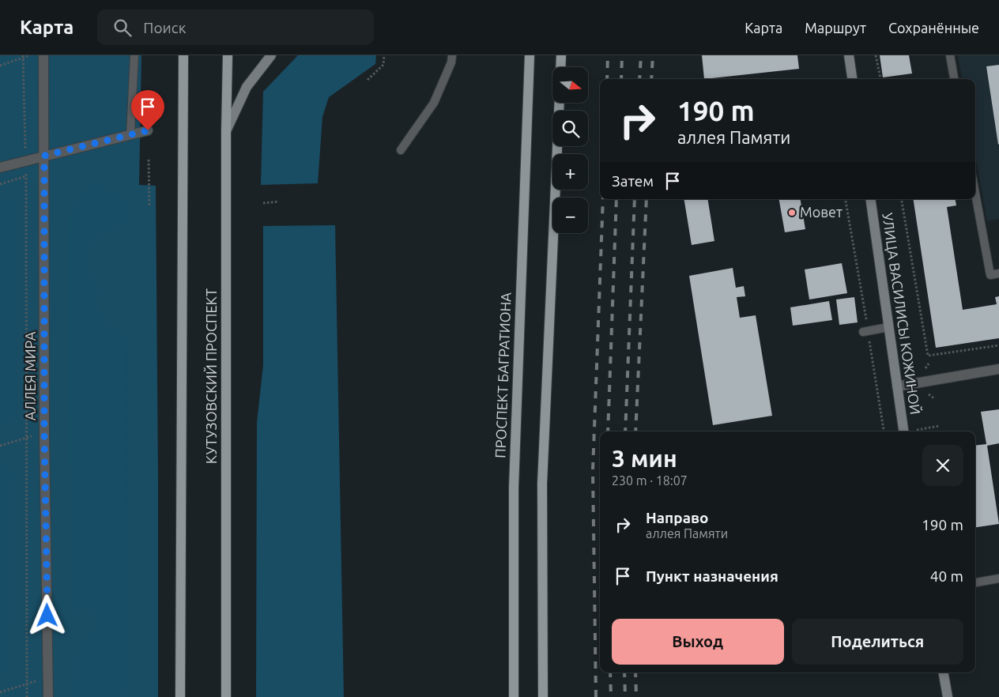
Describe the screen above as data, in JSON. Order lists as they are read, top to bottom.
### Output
{
  "streets": {
    "main road": ["ПРОСПЕКТ БАГРАТИОНА", "КУТУЗОВСКИЙ ПРОСПЕКТ"],
    "street": ["УЛИЦА ВАСИЛИСЫ КОЖИНОЙ", "АЛЛЕЯ МИРА"]
  },
  "places": ["Мовет"],
  "north": "right",
  "page": {
    "header": "Карта",
    "search": "Поиск",
    "nav": ["Карта", "Маршрут", "Сохранённые"],
    "map_buttons": ["+", "−"],
    "turn": ["190 m", "аллея Памяти"],
    "then": "Затем",
    "heading": ["3 мин", "230 m · 18:07"],
    "list": [
      {
        "name": "Направо",
        "note": "аллея Памяти",
        "value": "190 m"
      },
      {
        "name": "Пункт назначения",
        "value": "40 m"
      }
    ],
    "buttons": ["Выход", "Поделиться"]
  }
}
